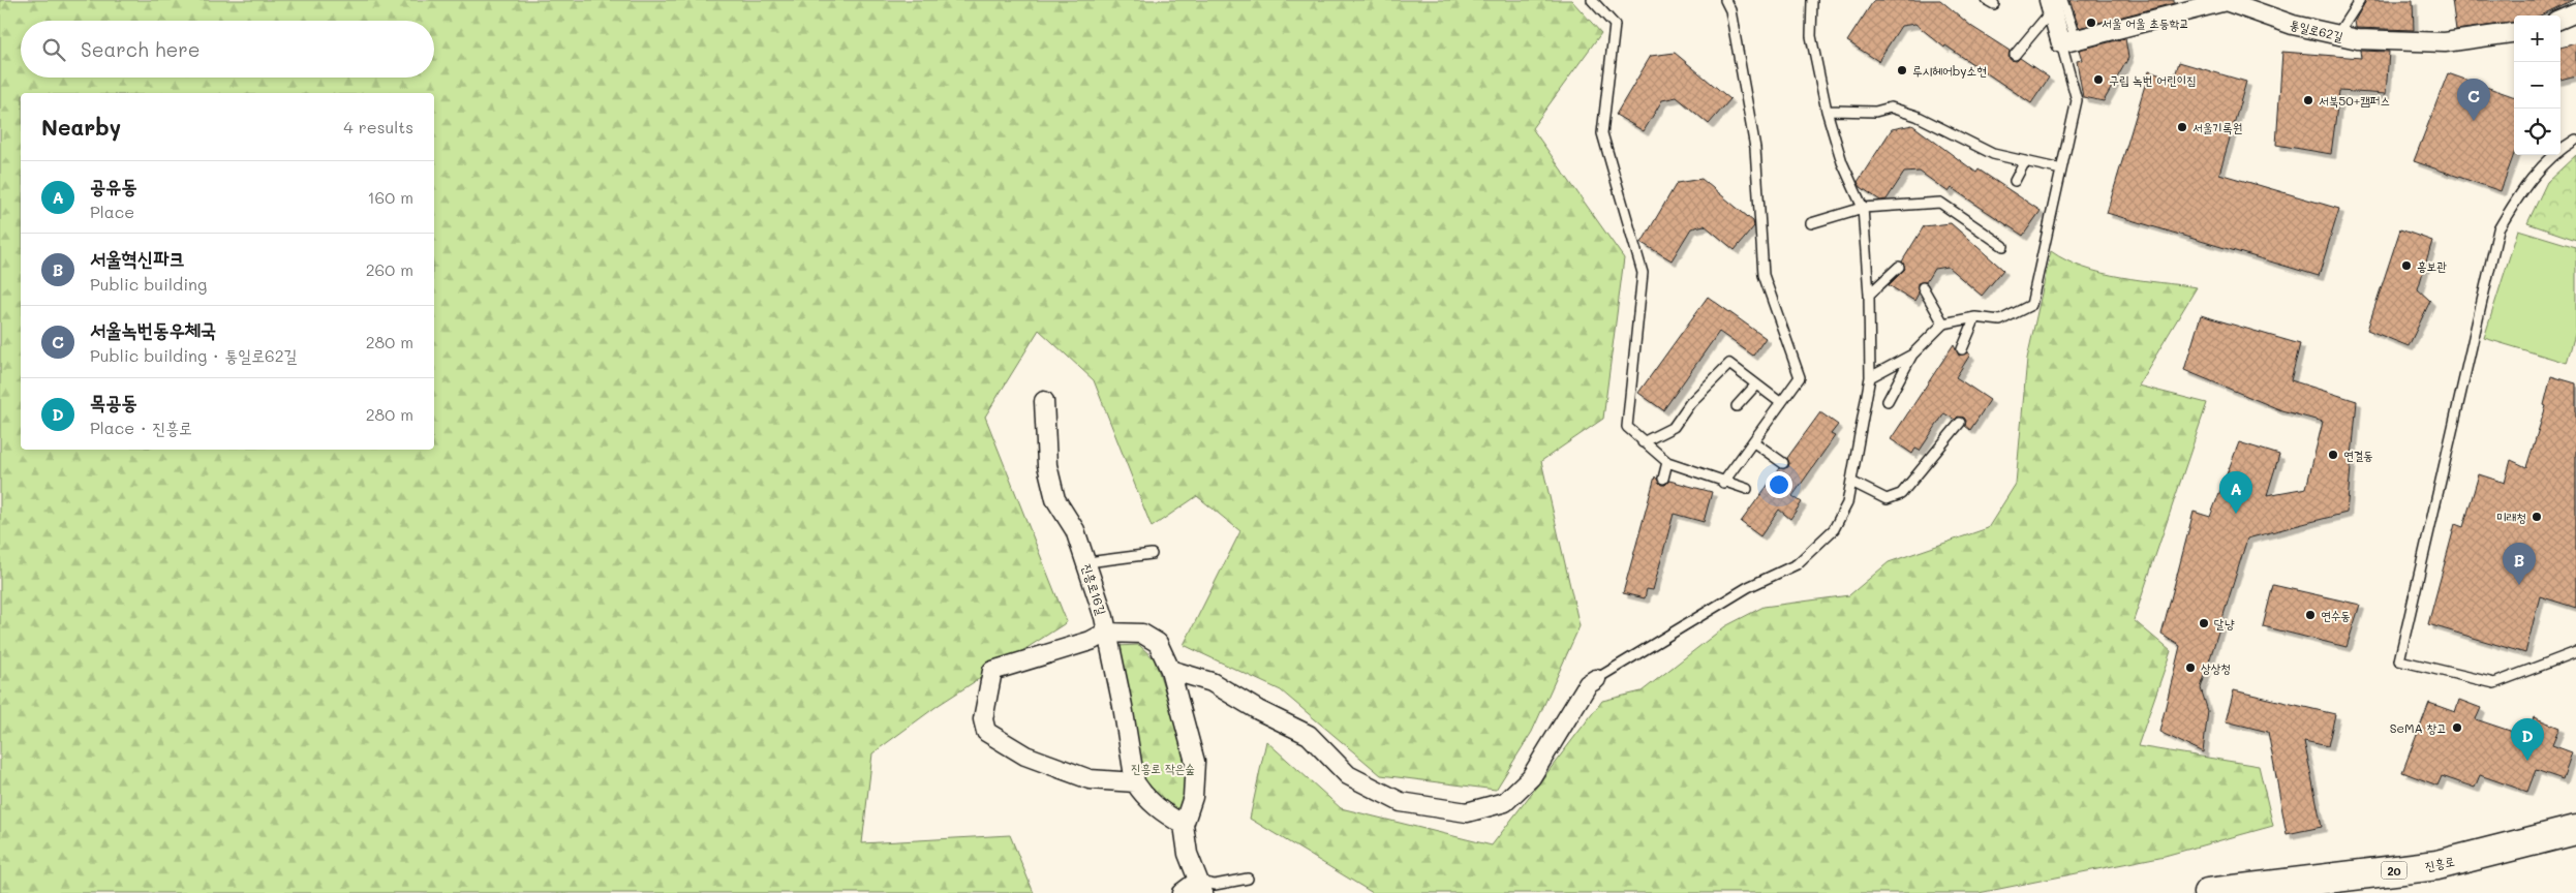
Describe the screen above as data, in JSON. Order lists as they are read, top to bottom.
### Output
{
  "streets": {
    "main road": ["진흥로", "20"],
    "street": ["통일로62길", "진흥로16길"]
  },
  "parks": ["진흥로 작은숲"],
  "places": [
    "서울 어울 초등학교",
    "루시헤어by소현",
    "구립 녹번 어린이집",
    "서북50+캠퍼스",
    "서울기록원",
    "홍보관",
    "연결동",
    "미래청",
    "연수동",
    "달냥",
    "상상청",
    "SeMA 창고"
  ],
  "page": {
    "map_buttons": ["+", "−"],
    "search": "Search here",
    "pins": [
      "C",
      "A",
      "B",
      "D"
    ],
    "heading": ["Nearby", "4 results"],
    "list": [
      {
        "mark": "A",
        "name": "공유동",
        "note": "Place",
        "value": "160 m"
      },
      {
        "mark": "B",
        "name": "서울혁신파크",
        "note": "Public building",
        "value": "260 m"
      },
      {
        "mark": "C",
        "name": "서울녹번동우체국",
        "note": "Public building · 통일로62길",
        "value": "280 m"
      },
      {
        "mark": "D",
        "name": "목공동",
        "note": "Place · 진흥로",
        "value": "280 m"
      }
    ]
  }
}
